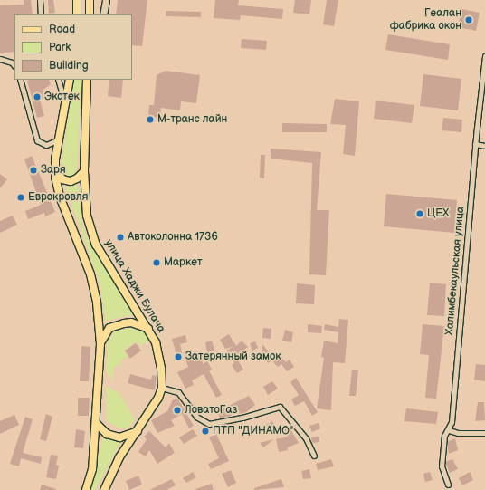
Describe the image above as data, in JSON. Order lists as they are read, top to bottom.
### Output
{
  "streets": {
    "main road": ["улица Хаджи Булача"],
    "street": ["Халимбекаульская улица"]
  },
  "places": [
    "Геалан фабрика окон",
    "Экотек",
    "М-транс лайн",
    "Заря",
    "Еврокровля",
    "ЦЕХ",
    "Автоколонна 1736",
    "Маркет",
    "Затерянный замок",
    "ЛоватоГаз",
    "ПТП \"ДИНАМО\""
  ],
  "legend": ["Road", "Park", "Building"]
}
